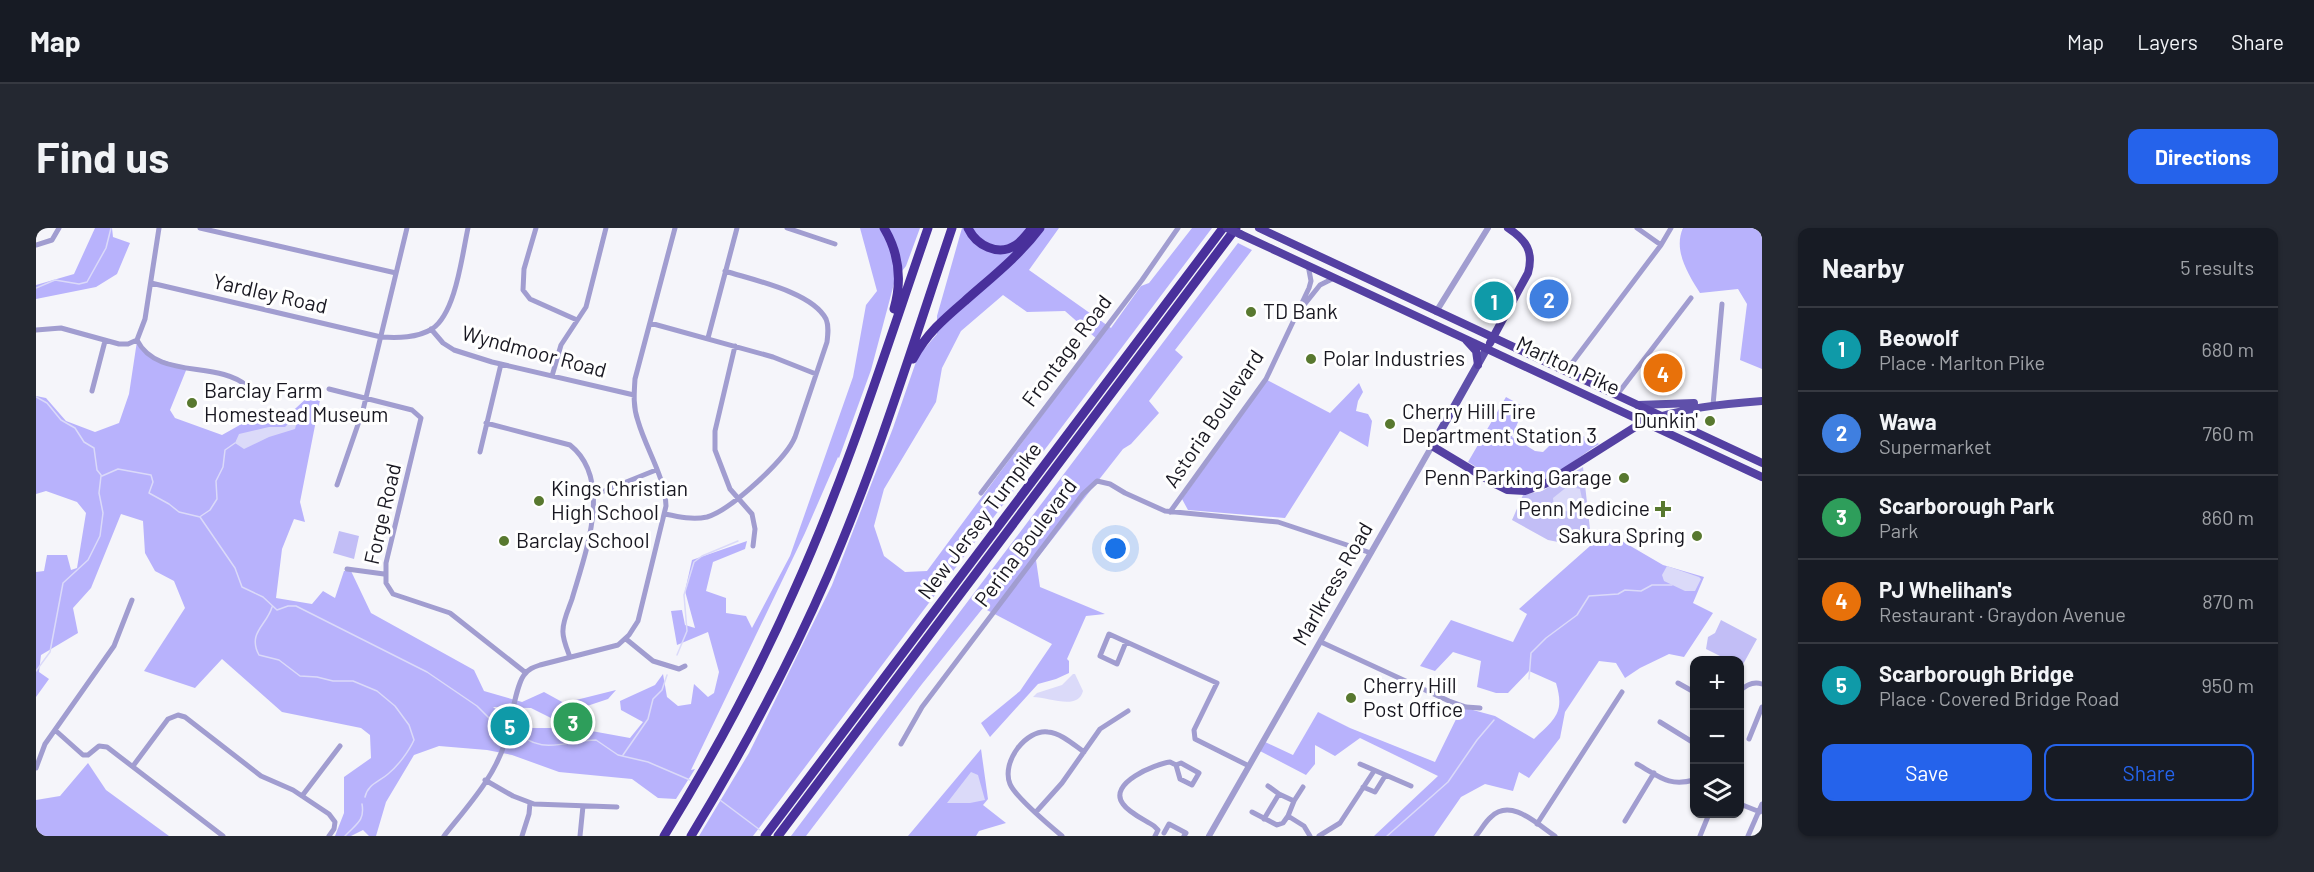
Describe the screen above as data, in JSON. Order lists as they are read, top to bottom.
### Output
{
  "streets": {
    "highway": ["Marlton Pike", "New Jersey Turnpike"],
    "main road": ["Marlkress Road"],
    "street": [
      "Yardley Road",
      "Frontage Road",
      "Wyndmoor Road",
      "Astoria Boulevard",
      "Forge Road",
      "Perina Boulevard"
    ]
  },
  "crossings": [
    ["Yardley Road", "Wyndmoor Road"],
    ["Marlton Pike", "Astoria Boulevard"],
    ["Marlton Pike", "New Jersey Turnpike"],
    ["Marlton Pike", "Marlkress Road"],
    ["Astoria Boulevard", "Perina Boulevard"],
    ["Perina Boulevard", "Marlkress Road"]
  ],
  "places": {
    "other": [
      "TD Bank",
      "Polar Industries",
      "Barclay Farm Homestead Museum",
      "Dunkin'",
      "Cherry Hill Fire Department Station 3",
      "Penn Parking Garage",
      "Kings Christian High School",
      "Sakura Spring",
      "Barclay School",
      "Cherry Hill Post Office"
    ],
    "health": ["Penn Medicine"]
  },
  "page": {
    "header": "Map",
    "nav": ["Map", "Layers", "Share"],
    "buttons": [
      "Directions",
      ["Save", "Share"]
    ],
    "title": "Find us",
    "heading": ["Nearby", "5 results"],
    "pins": [
      "2",
      "1",
      "4",
      "3",
      "5"
    ],
    "list": [
      {
        "mark": "1",
        "name": "Beowolf",
        "note": "Place · Marlton Pike",
        "value": "680 m"
      },
      {
        "mark": "2",
        "name": "Wawa",
        "note": "Supermarket",
        "value": "760 m"
      },
      {
        "mark": "3",
        "name": "Scarborough Park",
        "note": "Park",
        "value": "860 m"
      },
      {
        "mark": "4",
        "name": "PJ Whelihan's",
        "note": "Restaurant · Graydon Avenue",
        "value": "870 m"
      },
      {
        "mark": "5",
        "name": "Scarborough Bridge",
        "note": "Place · Covered Bridge Road",
        "value": "950 m"
      }
    ],
    "map_buttons": ["+", "−"]
  }
}
